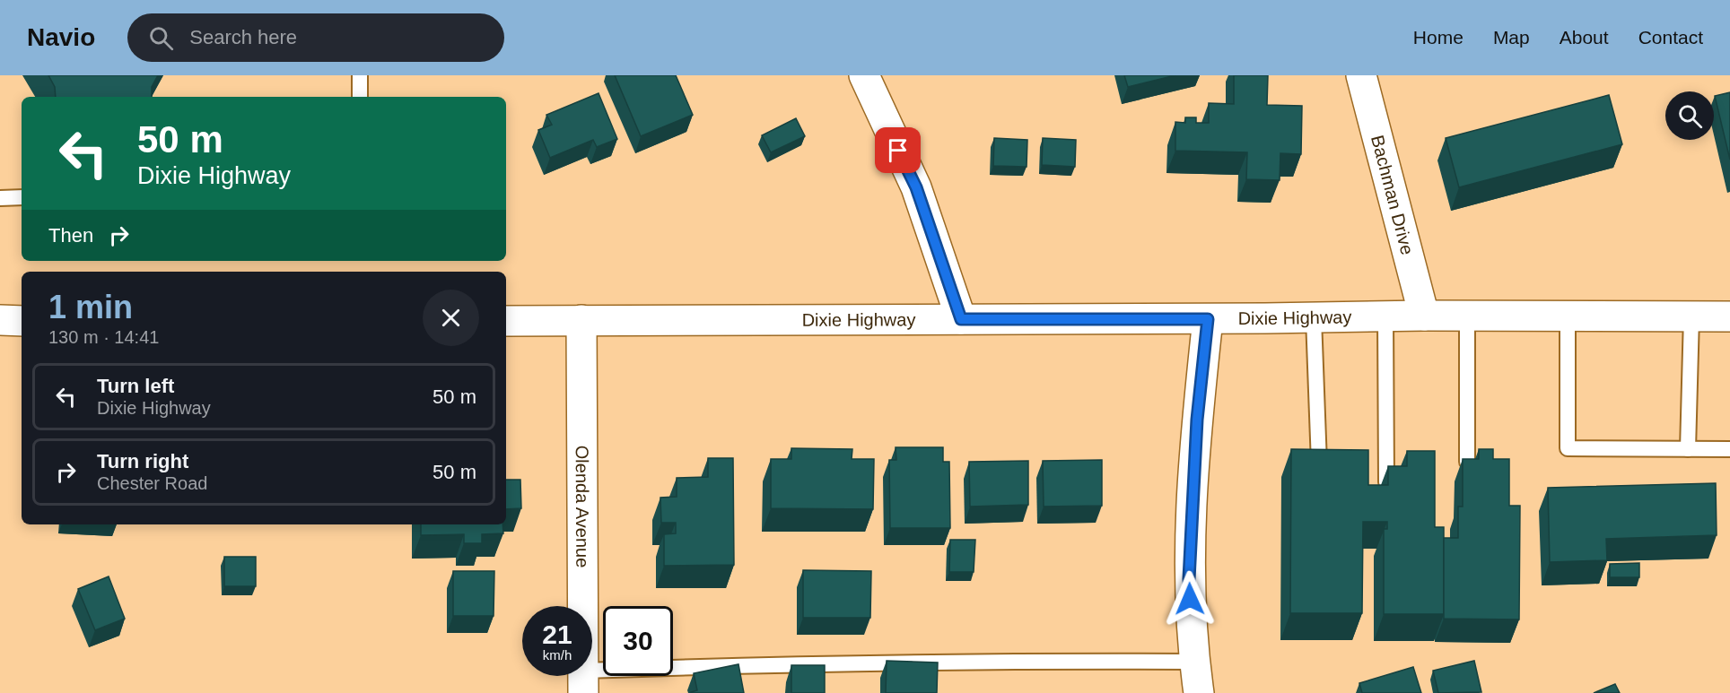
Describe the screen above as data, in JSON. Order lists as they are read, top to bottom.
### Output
{
  "streets": {
    "main road": ["Bachman Drive", "Dixie Highway", "Olenda Avenue"]
  },
  "crossings": [
    ["Bachman Drive", "Dixie Highway"],
    ["Dixie Highway", "Olenda Avenue"]
  ],
  "page": {
    "header": "Navio",
    "search": "Search here",
    "nav": [
      "Home",
      "Map",
      "About",
      "Contact"
    ],
    "turn": ["50 m", "Dixie Highway"],
    "then": "Then",
    "heading": ["1 min", "130 m · 14:41"],
    "list": [
      {
        "name": "Turn left",
        "note": "Dixie Highway",
        "value": "50 m"
      },
      {
        "name": "Turn right",
        "note": "Chester Road",
        "value": "50 m"
      }
    ],
    "speed": "21 km/h",
    "limit": "30"
  }
}
